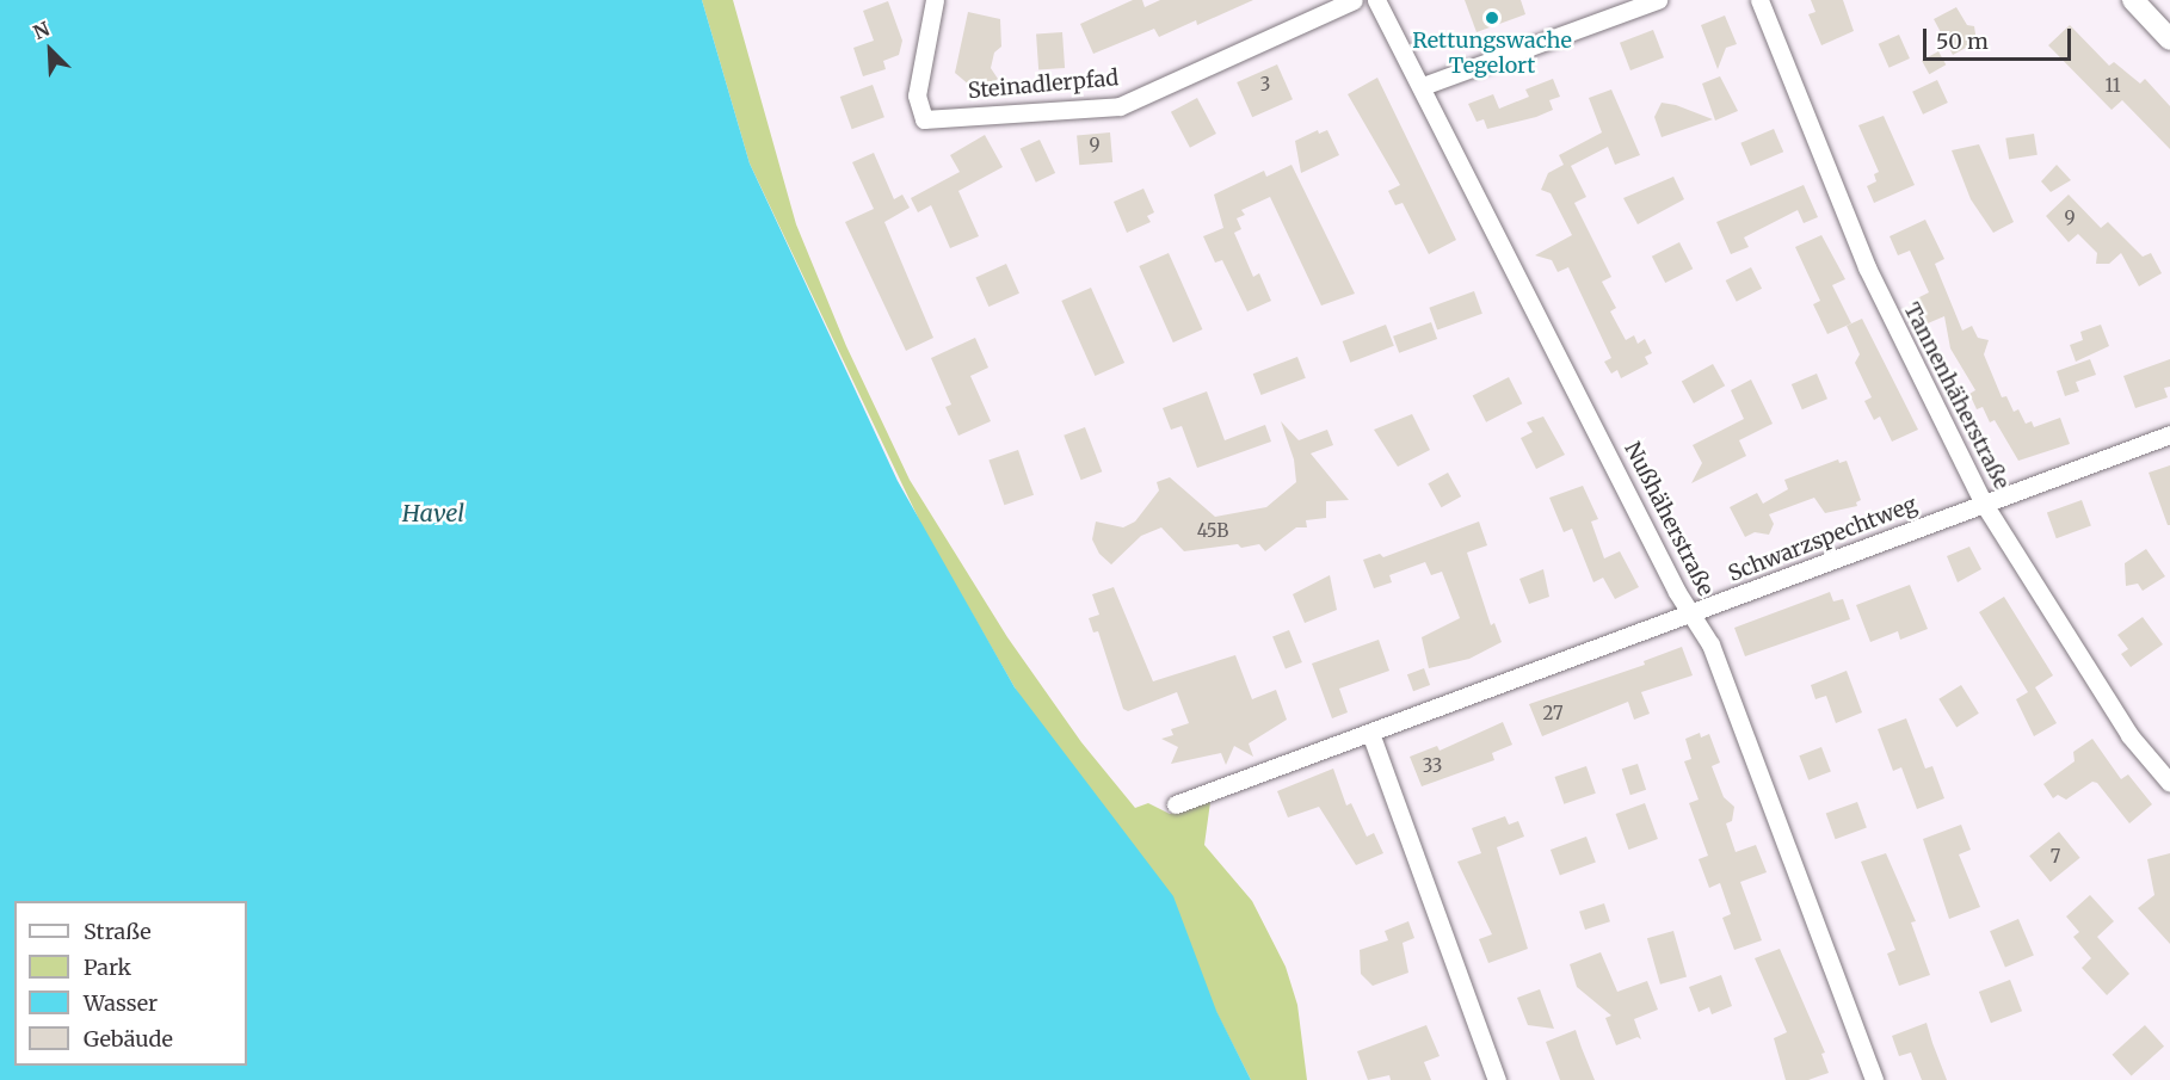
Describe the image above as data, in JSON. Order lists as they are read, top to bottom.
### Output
{
  "streets": {
    "street": [
      "Steinadlerpfad",
      "Tannenhäherstraße",
      "Nußhäherstraße",
      "Schwarzspechtweg"
    ]
  },
  "crossings": [
    ["Tannenhäherstraße", "Schwarzspechtweg"],
    ["Nußhäherstraße", "Schwarzspechtweg"]
  ],
  "water": ["Havel"],
  "places": ["Rettungswache Tegelort"],
  "house_numbers": [
    "3",
    "11",
    "9",
    "9",
    "45B",
    "27",
    "33",
    "7"
  ],
  "legend": [
    "Straße",
    "Park",
    "Wasser",
    "Gebäude"
  ],
  "scale_bar": "50 m",
  "north": "top left"
}
